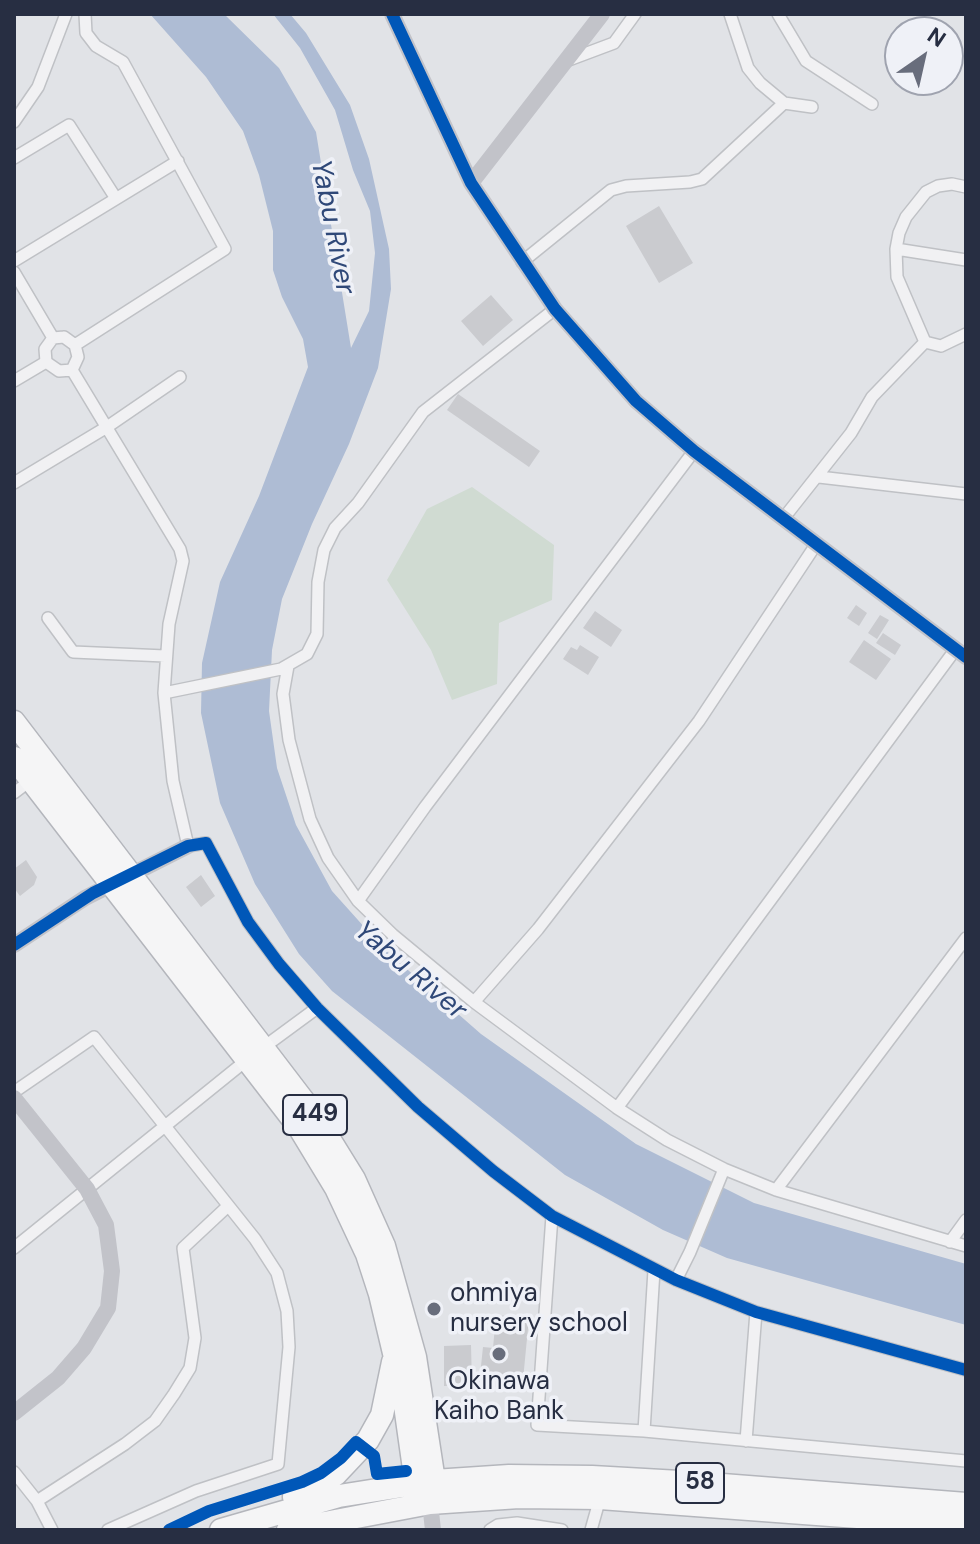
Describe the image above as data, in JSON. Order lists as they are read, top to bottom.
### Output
{
  "streets": {
    "highway": ["449", "58"]
  },
  "crossings": [
    ["449", "58"]
  ],
  "water": ["Yabu River"],
  "places": ["ohmiya nursery school", "Okinawa Kaiho Bank"],
  "north": "top right"
}
